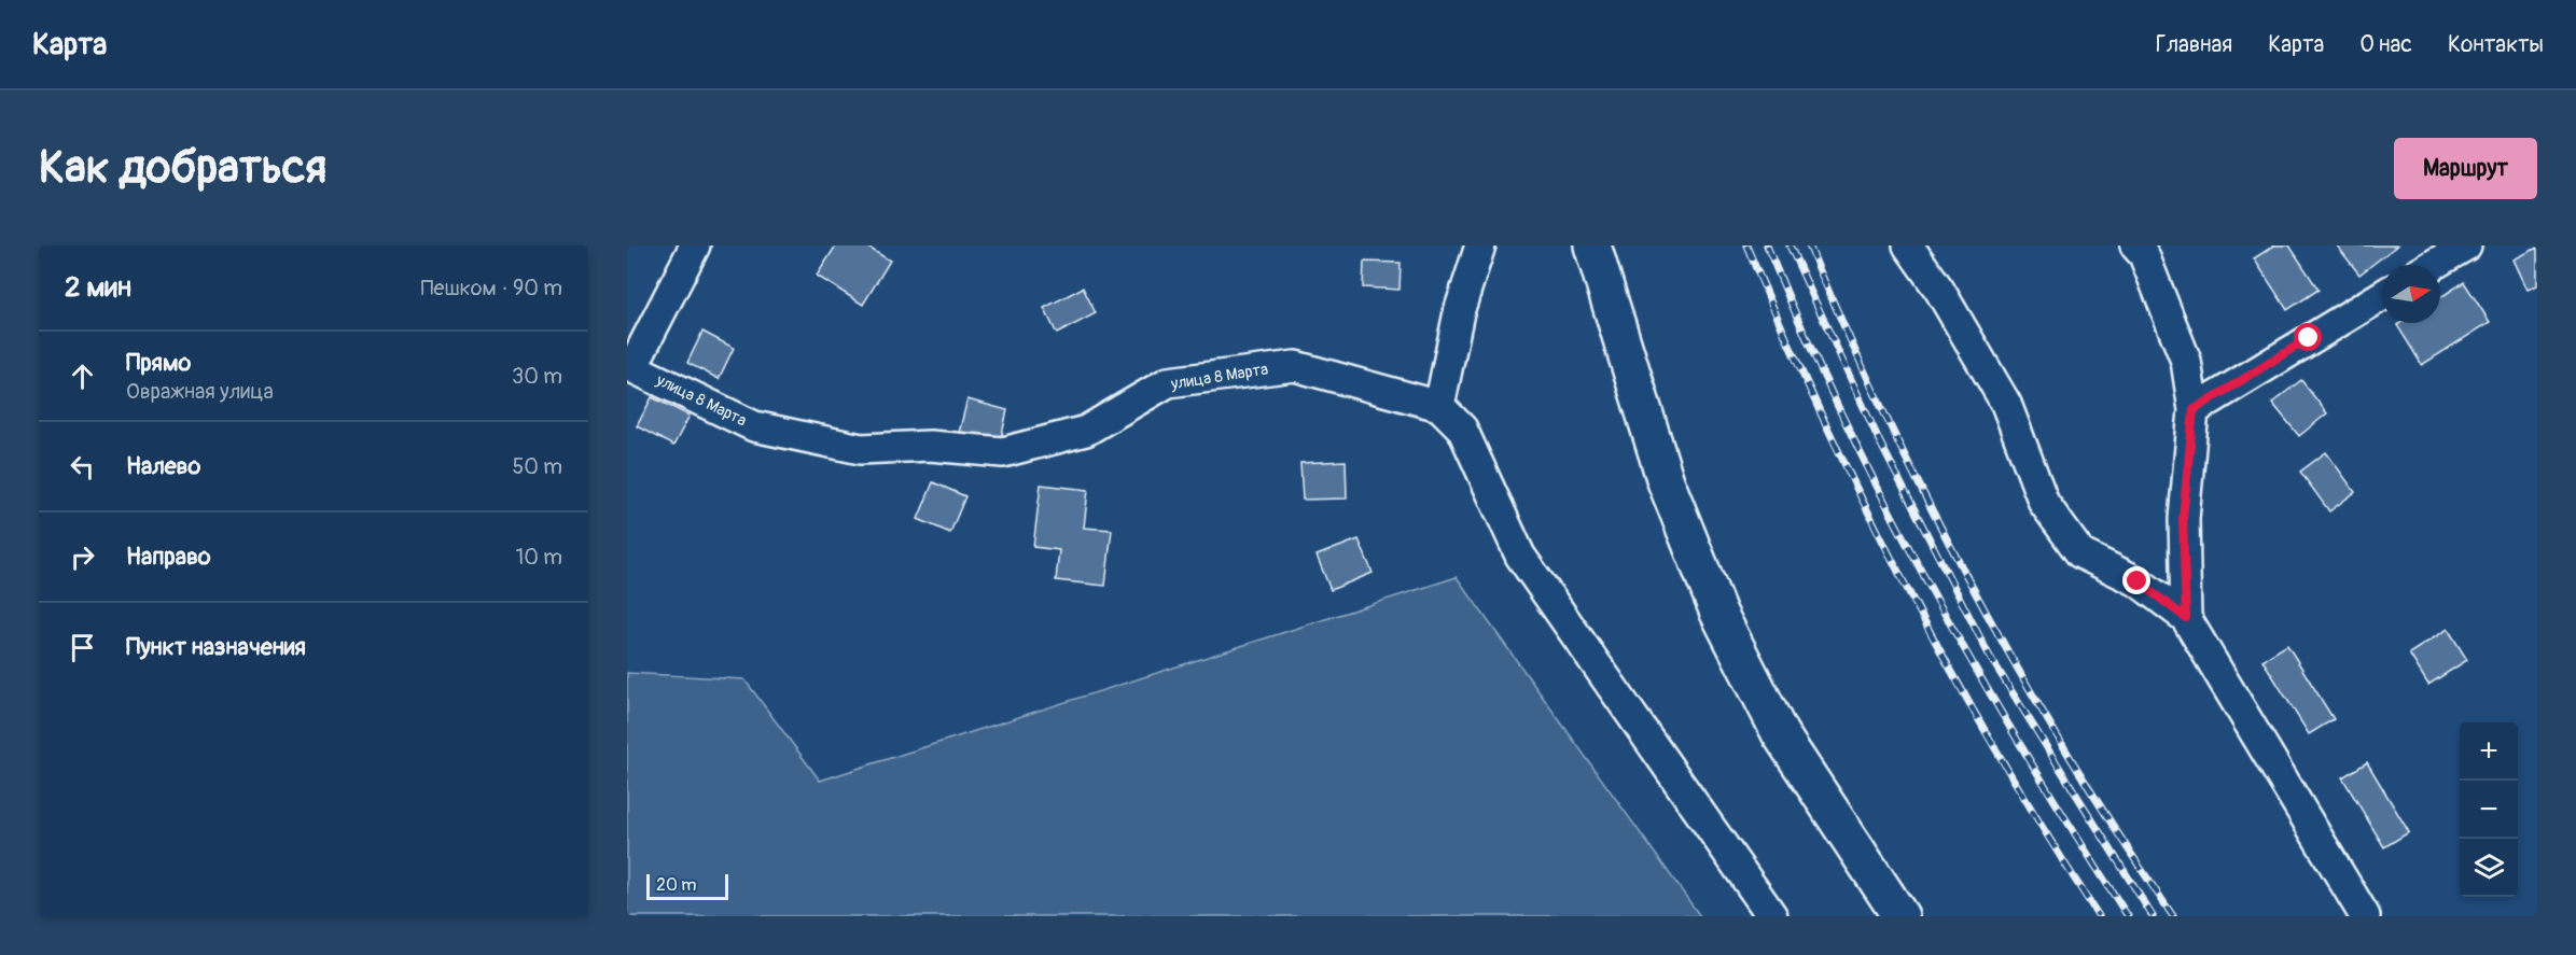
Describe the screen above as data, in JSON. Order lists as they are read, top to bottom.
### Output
{
  "streets": {
    "street": ["улица 8 Марта"]
  },
  "scale_bar": "20 m",
  "north": "right",
  "page": {
    "header": "Карта",
    "nav": [
      "Главная",
      "Карта",
      "О нас",
      "Контакты"
    ],
    "buttons": "Маршрут",
    "title": "Как добраться",
    "heading": ["2 мин", "Пешком · 90 m"],
    "list": [
      ["Прямо", "Овражная улица", "30 m"],
      ["Налево", "50 m"],
      ["Направо", "10 m"],
      "Пункт назначения"
    ],
    "map_buttons": ["+", "−"],
    "scale": "20 m"
  }
}
